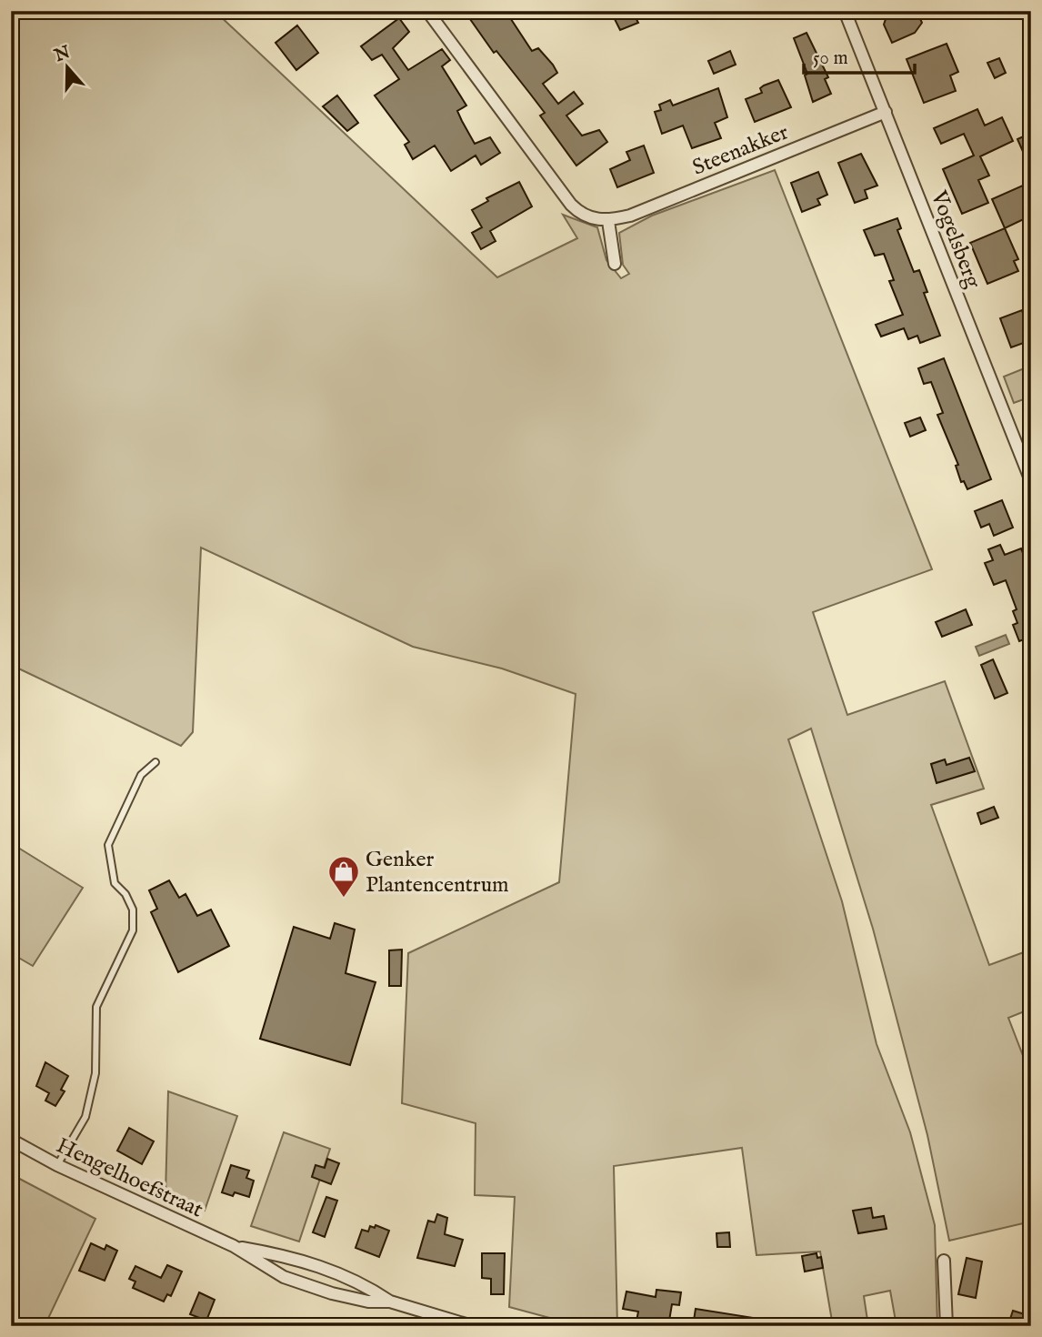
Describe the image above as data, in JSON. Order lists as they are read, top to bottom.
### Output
{
  "streets": {
    "street": ["Steenakker", "Vogelsberg", "Hengelhoefstraat"]
  },
  "crossings": [
    ["Steenakker", "Vogelsberg"]
  ],
  "places": {
    "shop": ["Genker Plantencentrum"]
  },
  "scale_bar": "50 m",
  "north": "top"
}
